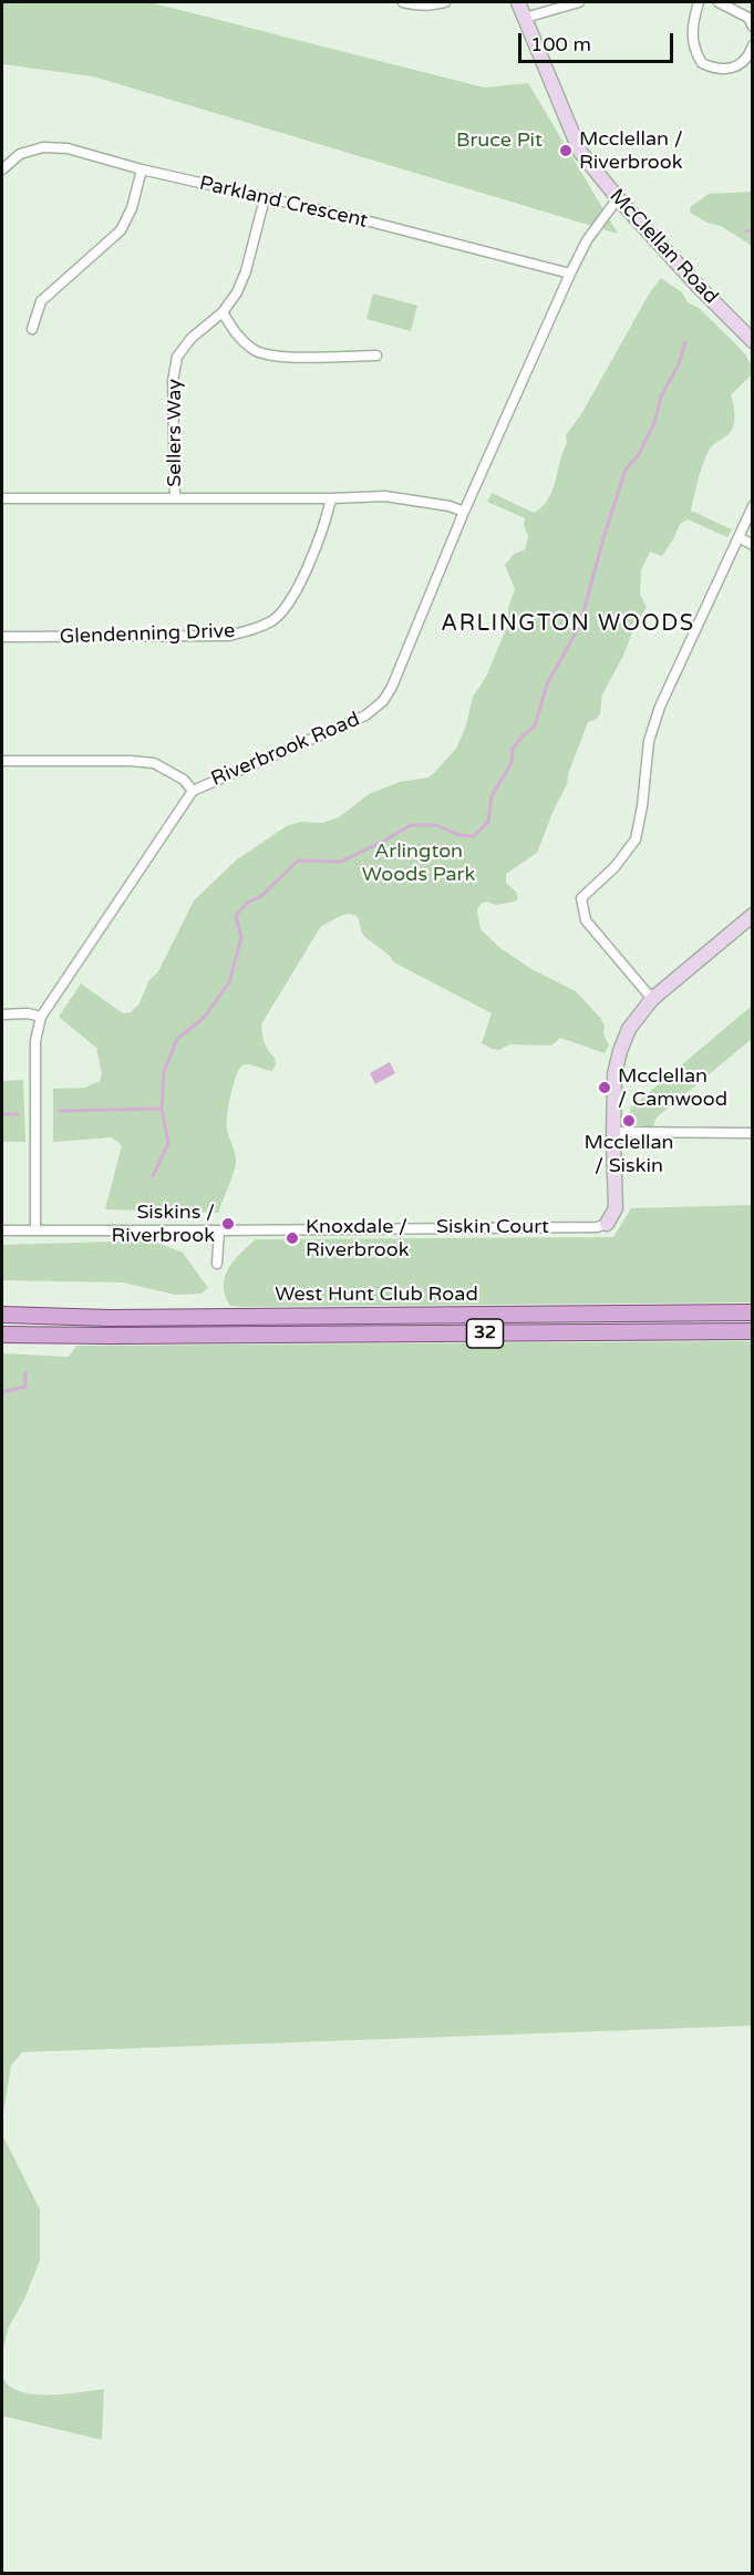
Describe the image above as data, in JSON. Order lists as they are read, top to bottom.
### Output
{
  "streets": {
    "main road": ["West Hunt Club Road", "32"],
    "street": [
      "Parkland Crescent",
      "McClellan Road",
      "Sellers Way",
      "Glendenning Drive",
      "Riverbrook Road",
      "Siskin Court"
    ]
  },
  "crossings": [
    ["Parkland Crescent", "Sellers Way"],
    ["Parkland Crescent", "Riverbrook Road"],
    ["McClellan Road", "Riverbrook Road"],
    ["Riverbrook Road", "Siskin Court"]
  ],
  "districts": ["ARLINGTON WOODS"],
  "parks": ["Bruce Pit", "Arlington Woods Park"],
  "places": [
    "Mcclellan / Riverbrook",
    "Mcclellan / Camwood",
    "Mcclellan / Siskin",
    "Siskins / Riverbrook",
    "Knoxdale / Riverbrook"
  ],
  "scale_bar": "100 m"
}
